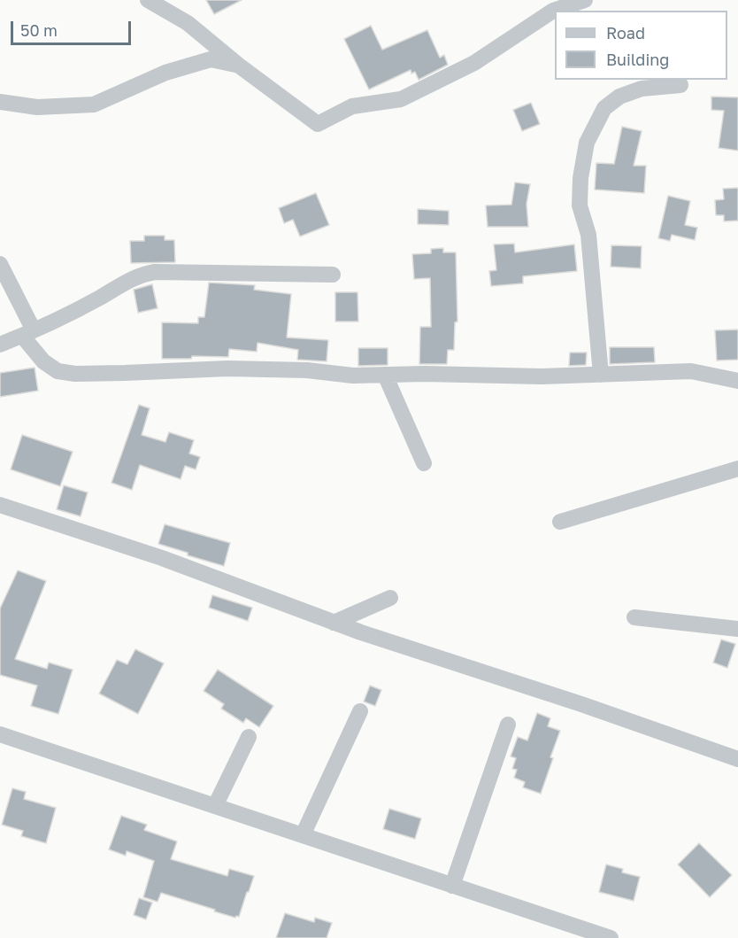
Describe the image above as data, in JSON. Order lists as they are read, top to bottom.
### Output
{
  "legend": ["Road", "Building"],
  "scale_bar": "50 m"
}
